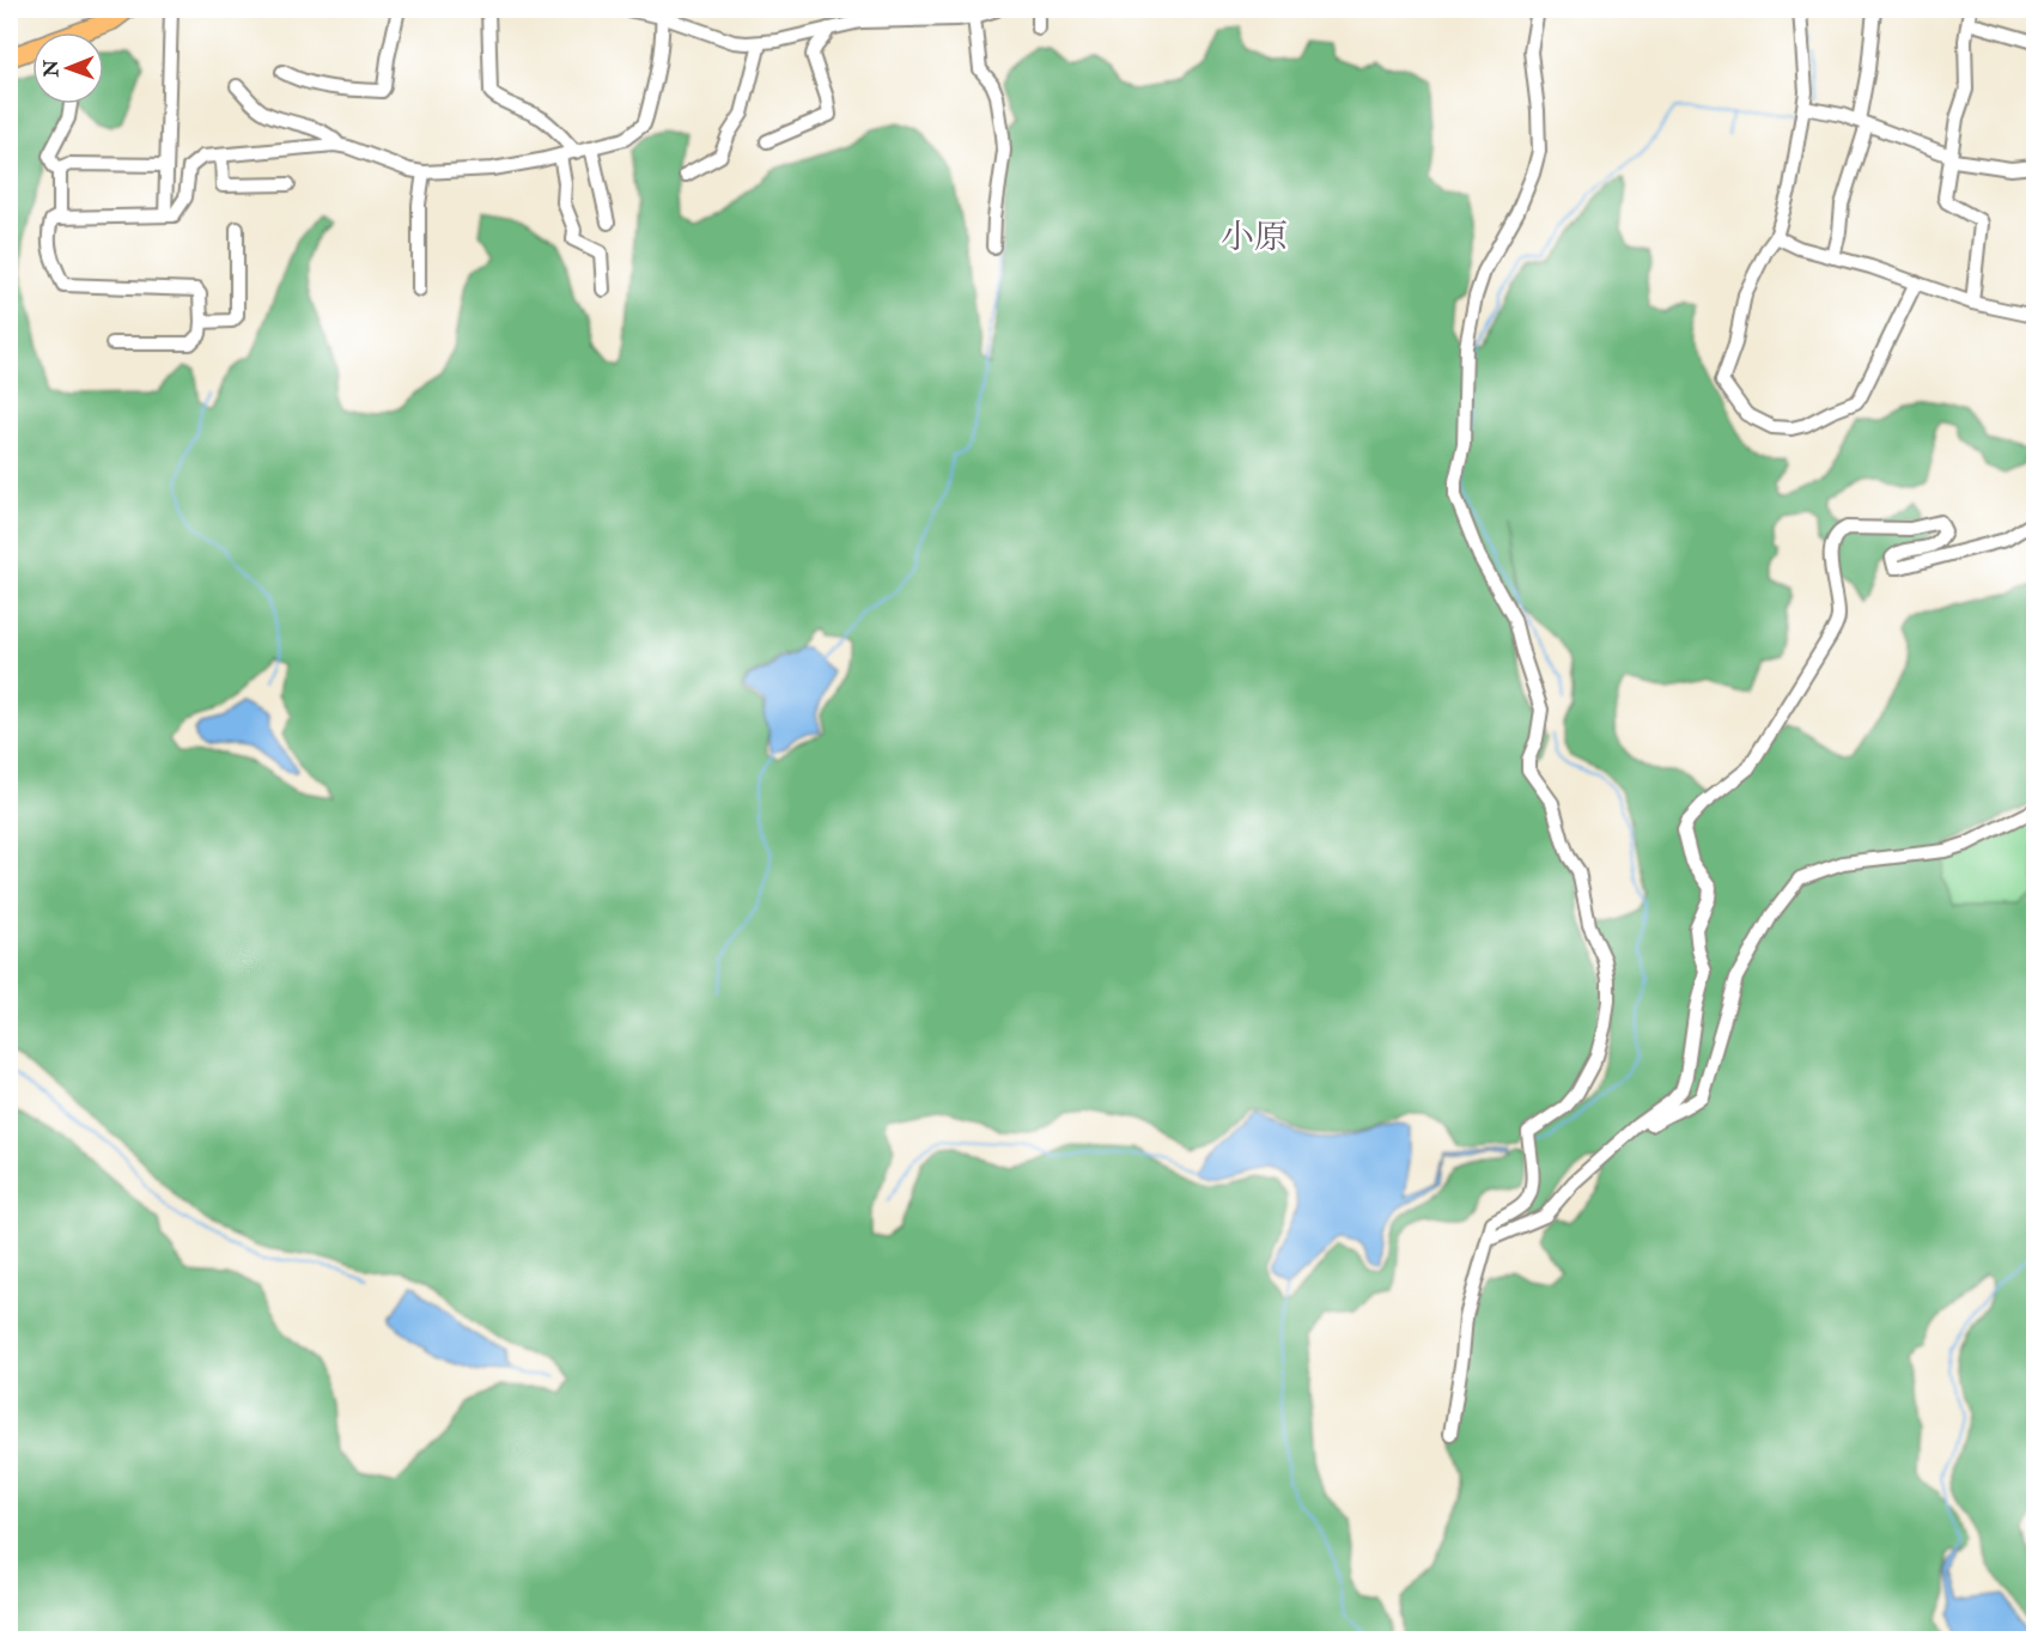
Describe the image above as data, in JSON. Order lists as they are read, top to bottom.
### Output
{
  "districts": ["小原"],
  "north": "left"
}
